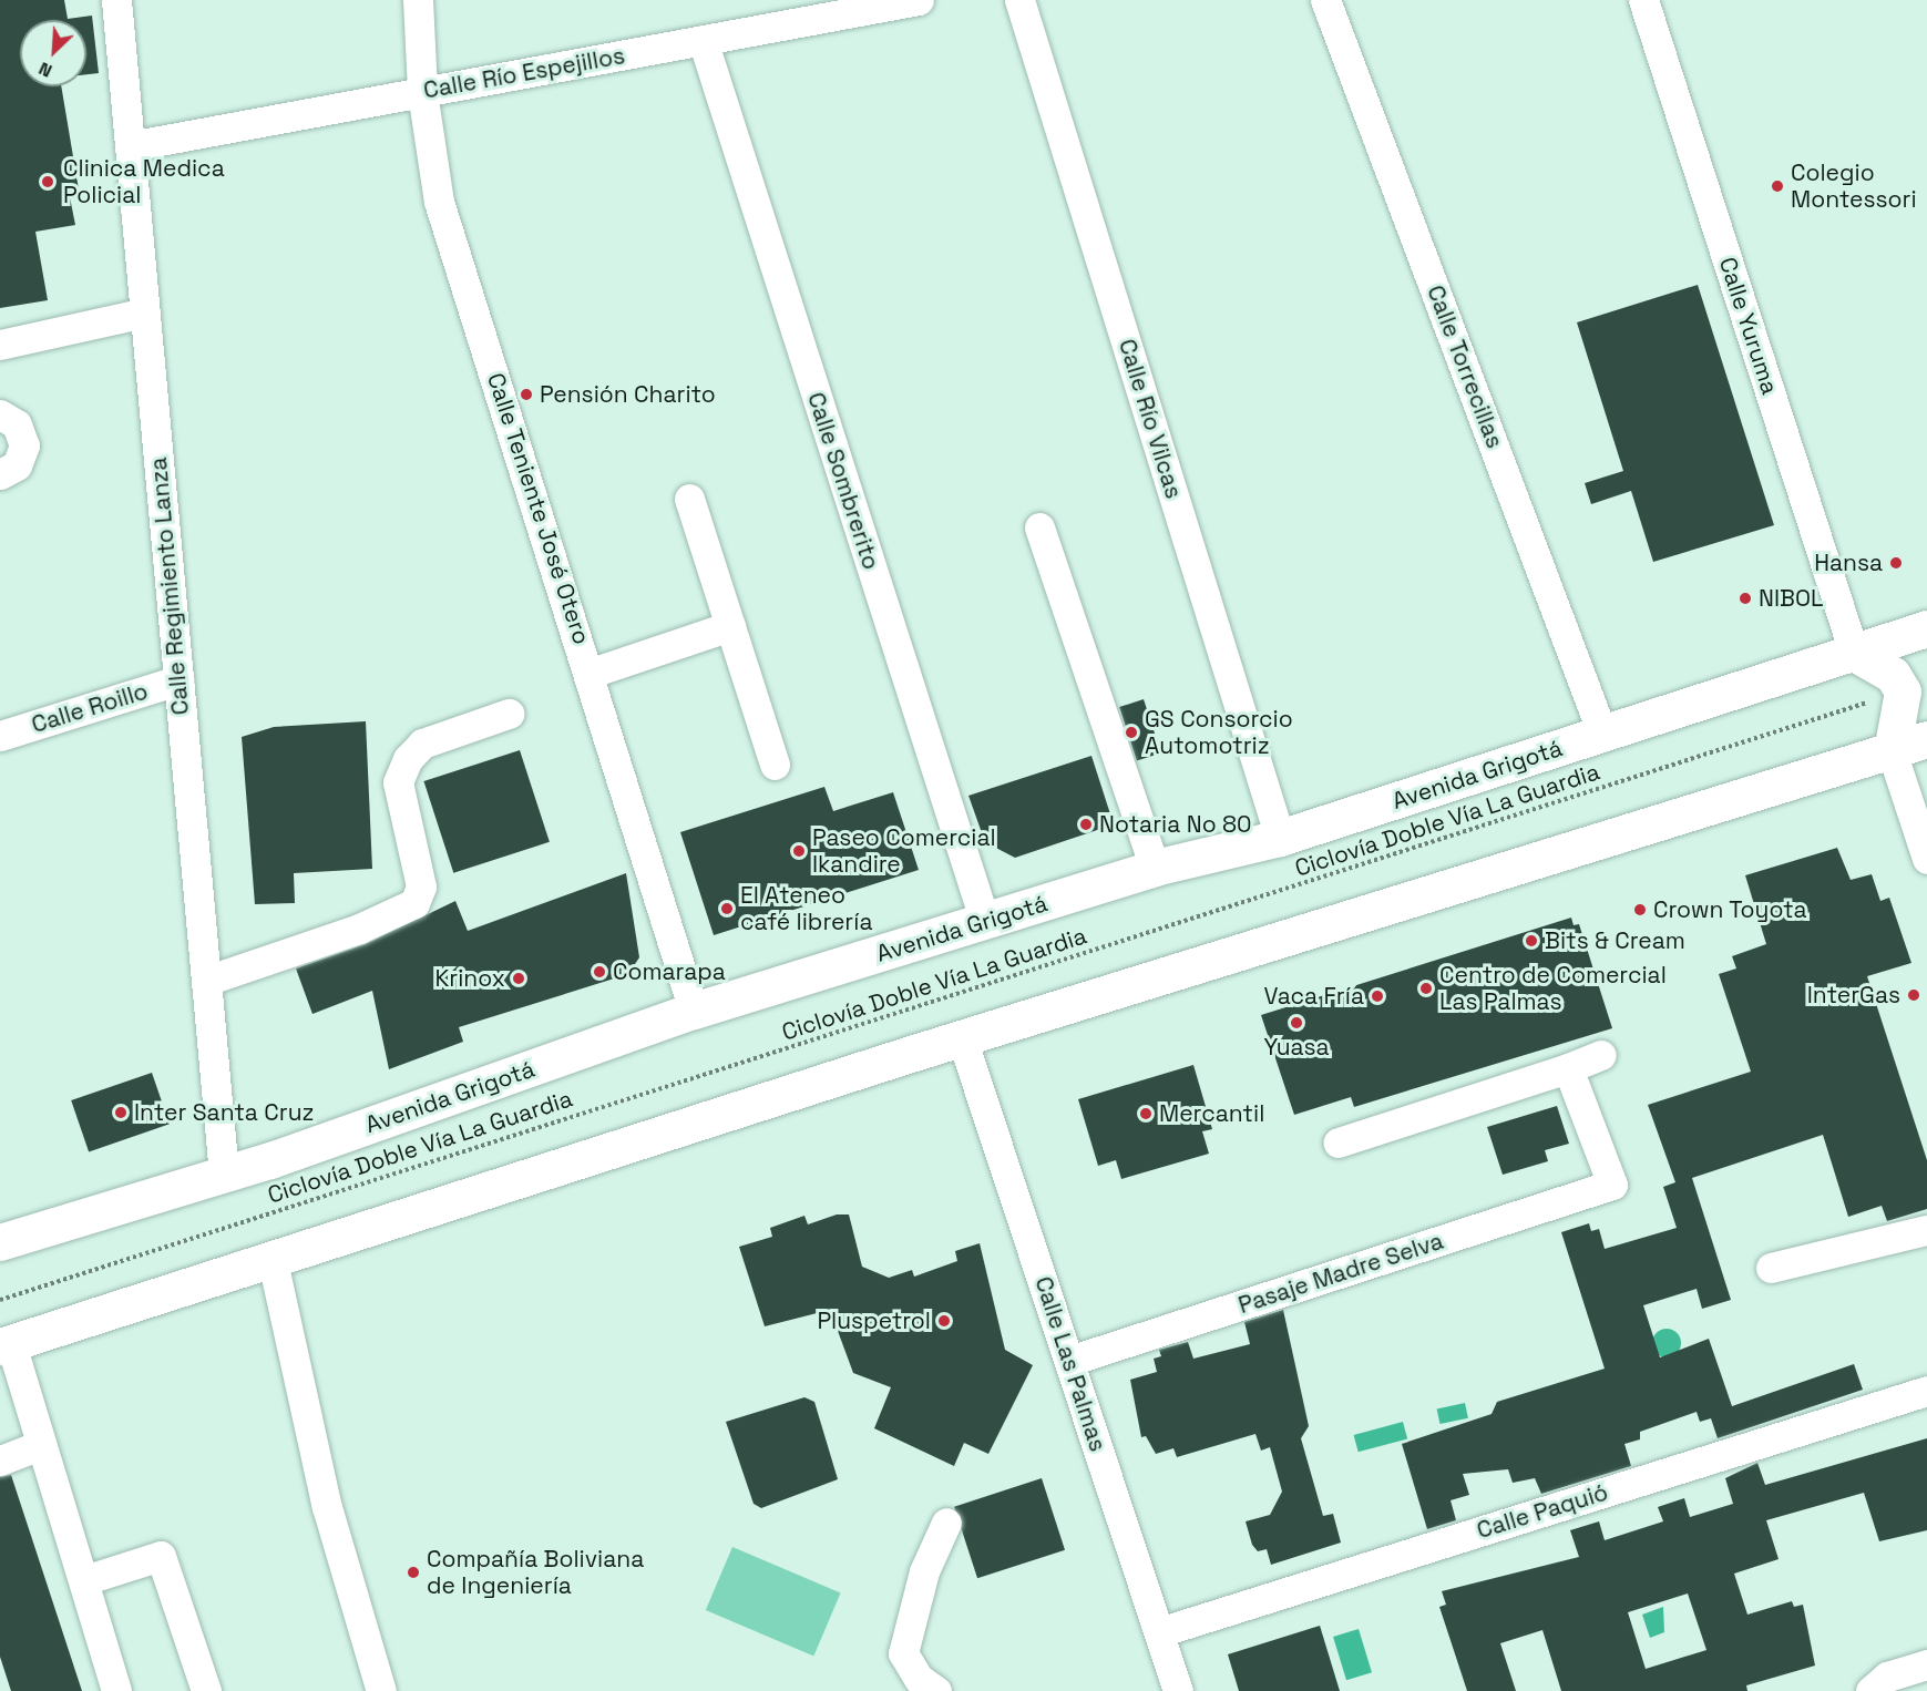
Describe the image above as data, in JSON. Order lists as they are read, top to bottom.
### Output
{
  "streets": {
    "main road": ["Avenida Grigotá"],
    "street": [
      "Calle Río Espejillos",
      "Calle Yuruma",
      "Calle Torrecillas",
      "Calle Río Vilcas",
      "Calle Sombrerito",
      "Calle Teniente José Otero",
      "Calle Regimiento Lanza",
      "Calle Roillo",
      "Pasaje Madre Selva",
      "Calle Las Palmas",
      "Calle Paquió"
    ],
    "path": ["Ciclovía Doble Vía La Guardia"]
  },
  "crossings": [
    ["Calle Río Espejillos", "Calle Sombrerito"],
    ["Calle Río Espejillos", "Calle Teniente José Otero"],
    ["Calle Río Espejillos", "Calle Regimiento Lanza"],
    ["Calle Yuruma", "Avenida Grigotá"],
    ["Calle Torrecillas", "Avenida Grigotá"],
    ["Calle Río Vilcas", "Avenida Grigotá"],
    ["Calle Sombrerito", "Avenida Grigotá"],
    ["Calle Teniente José Otero", "Avenida Grigotá"],
    ["Calle Regimiento Lanza", "Calle Roillo"],
    ["Calle Regimiento Lanza", "Avenida Grigotá"],
    ["Pasaje Madre Selva", "Calle Las Palmas"],
    ["Calle Las Palmas", "Calle Paquió"]
  ],
  "places": [
    "Clinica Medica Policial",
    "Colegio Montessori",
    "Pensión Charito",
    "Hansa",
    "NIBOL",
    "GS Consorcio Automotriz",
    "Notaria No 80",
    "Paseo Comercial Ikandire",
    "El Ateneo café librería",
    "Crown Toyota",
    "Bits & Cream",
    "Comarapa",
    "Krinox",
    "Centro de Comercial Las Palmas",
    "InterGas",
    "Vaca Fría",
    "Yuasa",
    "Inter Santa Cruz",
    "Mercantil",
    "Pluspetrol",
    "Compañía Boliviana de Ingeniería"
  ],
  "north": "bottom left"
}
